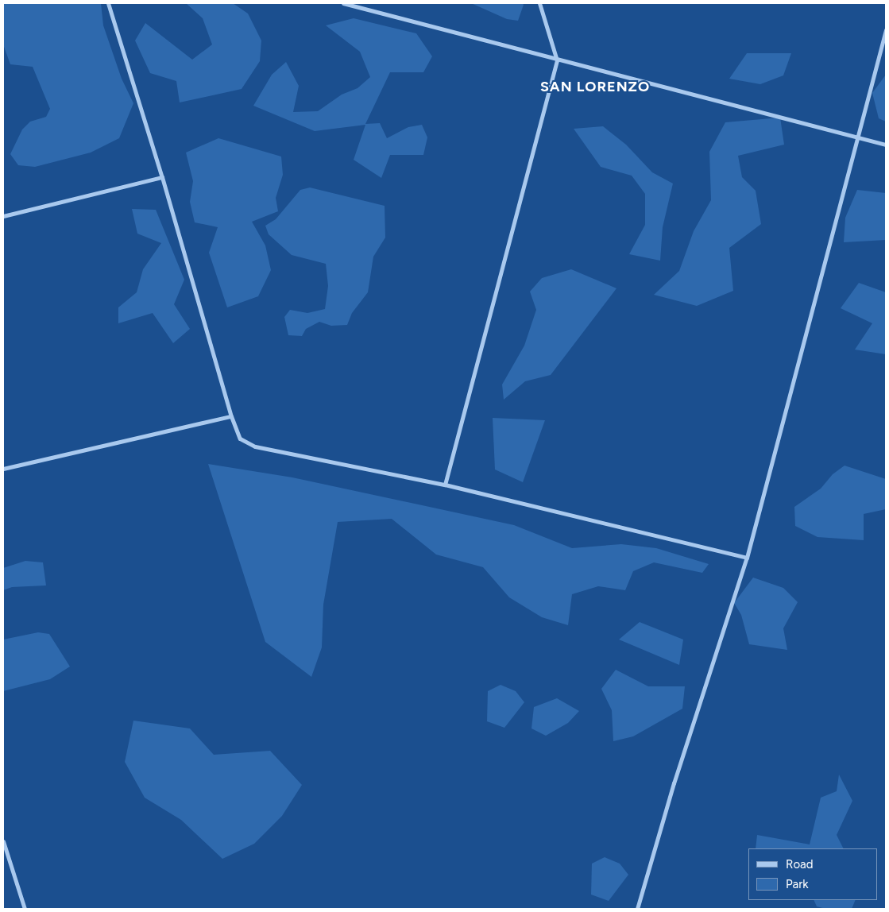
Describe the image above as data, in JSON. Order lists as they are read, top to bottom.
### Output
{
  "districts": ["SAN LORENZO"],
  "legend": ["Road", "Park"]
}
